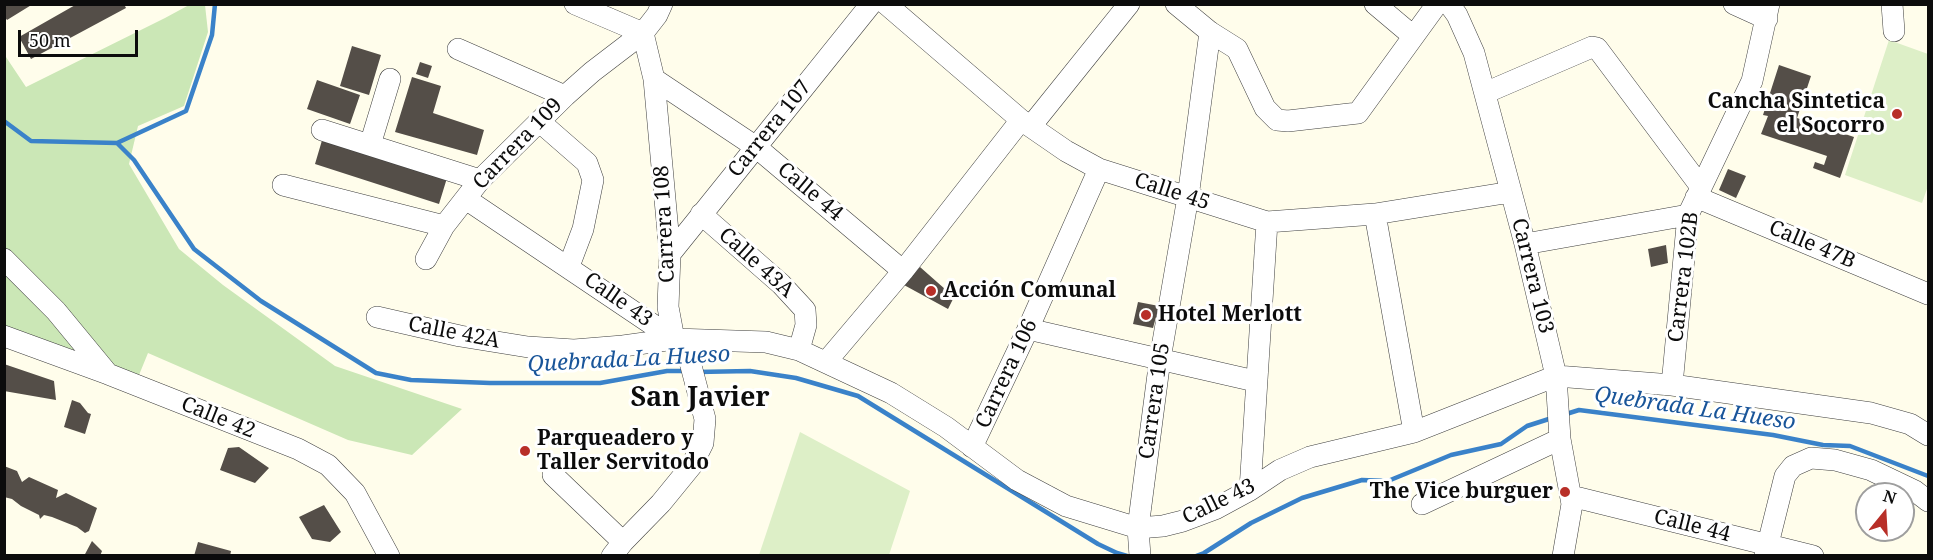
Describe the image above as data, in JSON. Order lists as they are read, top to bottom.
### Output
{
  "streets": {
    "street": [
      "Carrera 107",
      "Carrera 109",
      "Calle 44",
      "Calle 45",
      "Carrera 108",
      "Calle 47B",
      "Calle 43A",
      "Carrera 103",
      "Carrera 102B",
      "Calle 43",
      "Calle 42A",
      "Carrera 106",
      "Carrera 105",
      "Calle 42"
    ]
  },
  "crossings": [
    ["Carrera 107", "Calle 44"],
    ["Carrera 107", "Carrera 108"],
    ["Carrera 107", "Calle 43A"],
    ["Carrera 109", "Carrera 108"],
    ["Carrera 109", "Calle 43"],
    ["Calle 44", "Carrera 108"],
    ["Calle 44", "Carrera 103"],
    ["Calle 45", "Carrera 103"],
    ["Calle 45", "Carrera 106"],
    ["Calle 45", "Carrera 105"],
    ["Carrera 108", "Calle 43"],
    ["Carrera 108", "Calle 42A"],
    ["Calle 47B", "Carrera 102B"],
    ["Calle 43A", "Calle 43"],
    ["Carrera 103", "Calle 43"],
    ["Carrera 102B", "Calle 43"],
    ["Calle 43", "Calle 42A"],
    ["Calle 43", "Carrera 106"],
    ["Calle 43", "Carrera 105"]
  ],
  "districts": ["San Javier"],
  "water": ["Quebrada La Hueso"],
  "places": [
    "Cancha Sintetica el Socorro",
    "Acción Comunal",
    "Hotel Merlott",
    "Parqueadero y Taller Servitodo",
    "The Vice burguer"
  ],
  "scale_bar": "50 m",
  "north": "top"
}
